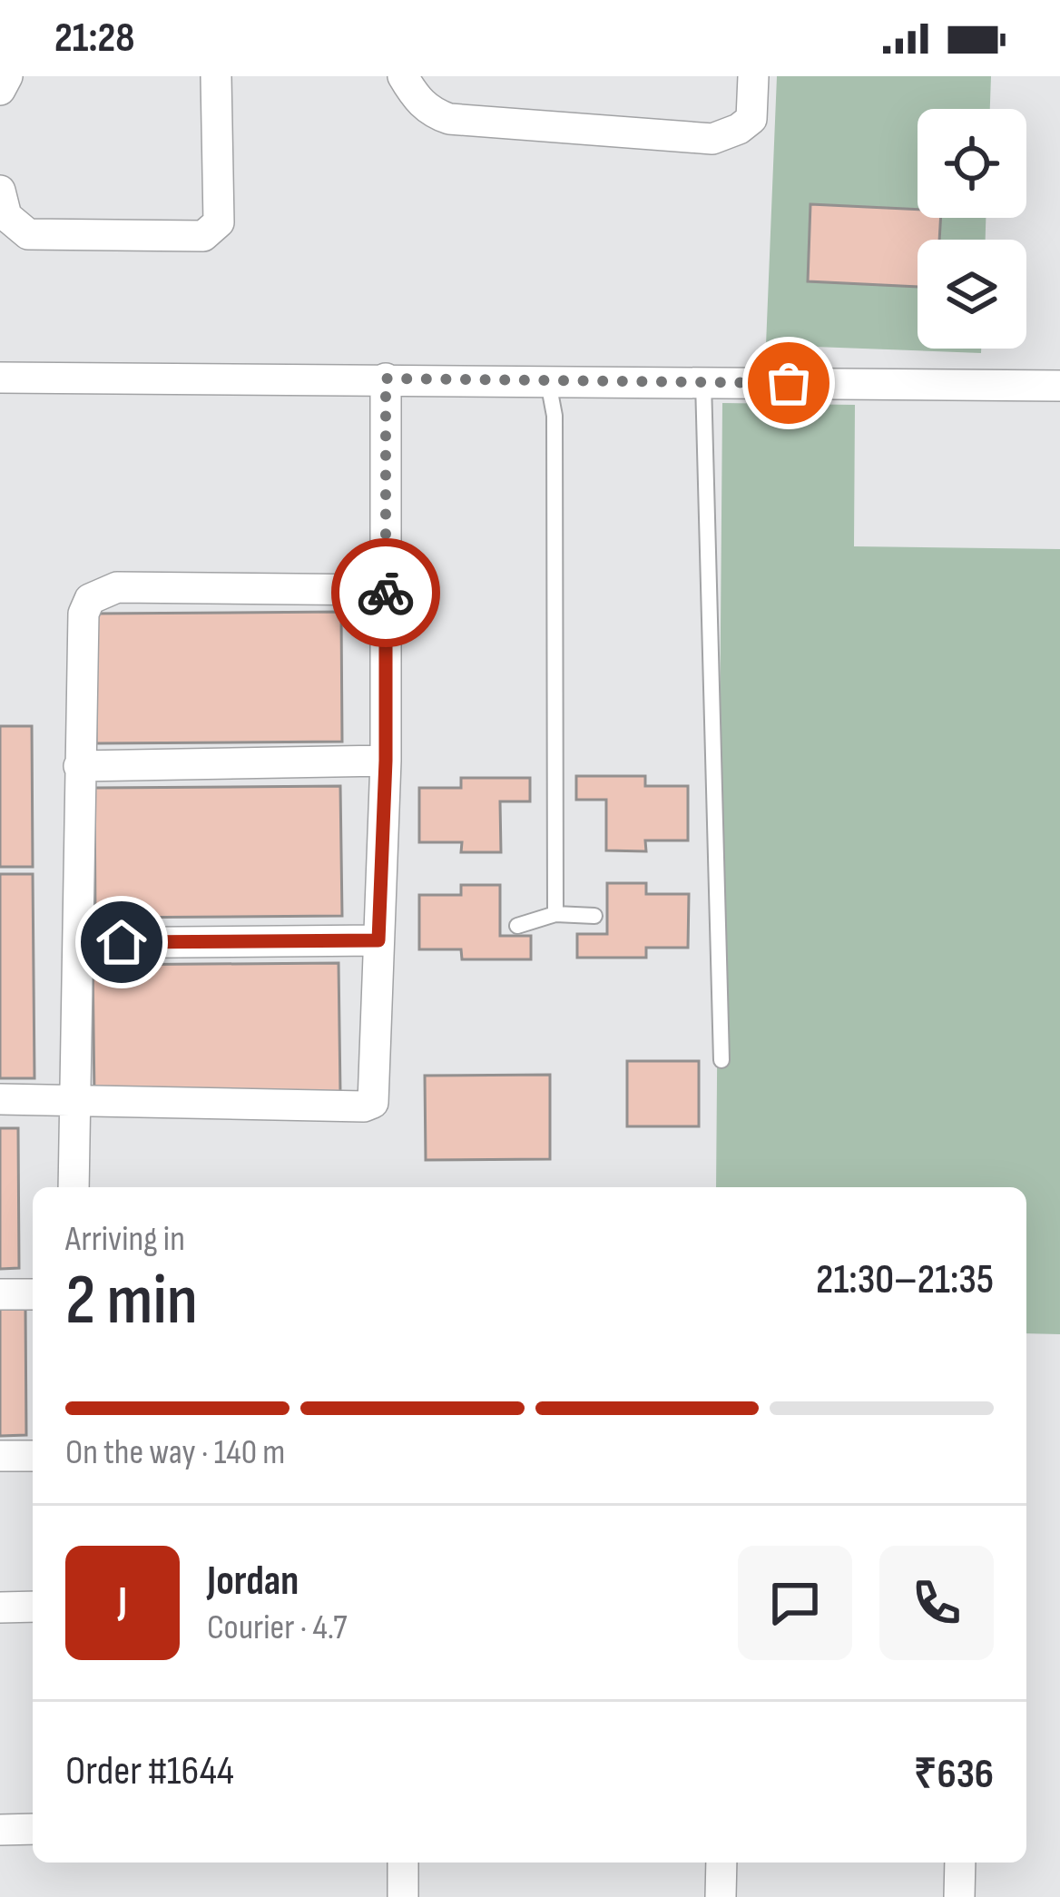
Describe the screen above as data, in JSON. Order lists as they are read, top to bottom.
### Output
{
  "page": {
    "status": "21:28",
    "heading": ["2 min", "Arriving in", "21:30–21:35"],
    "panel": [
      "Jordan",
      "Courier · 4.7",
      "Order #1644",
      "₹636"
    ],
    "bar": "On the way · 140 m",
    "round": "J"
  }
}
